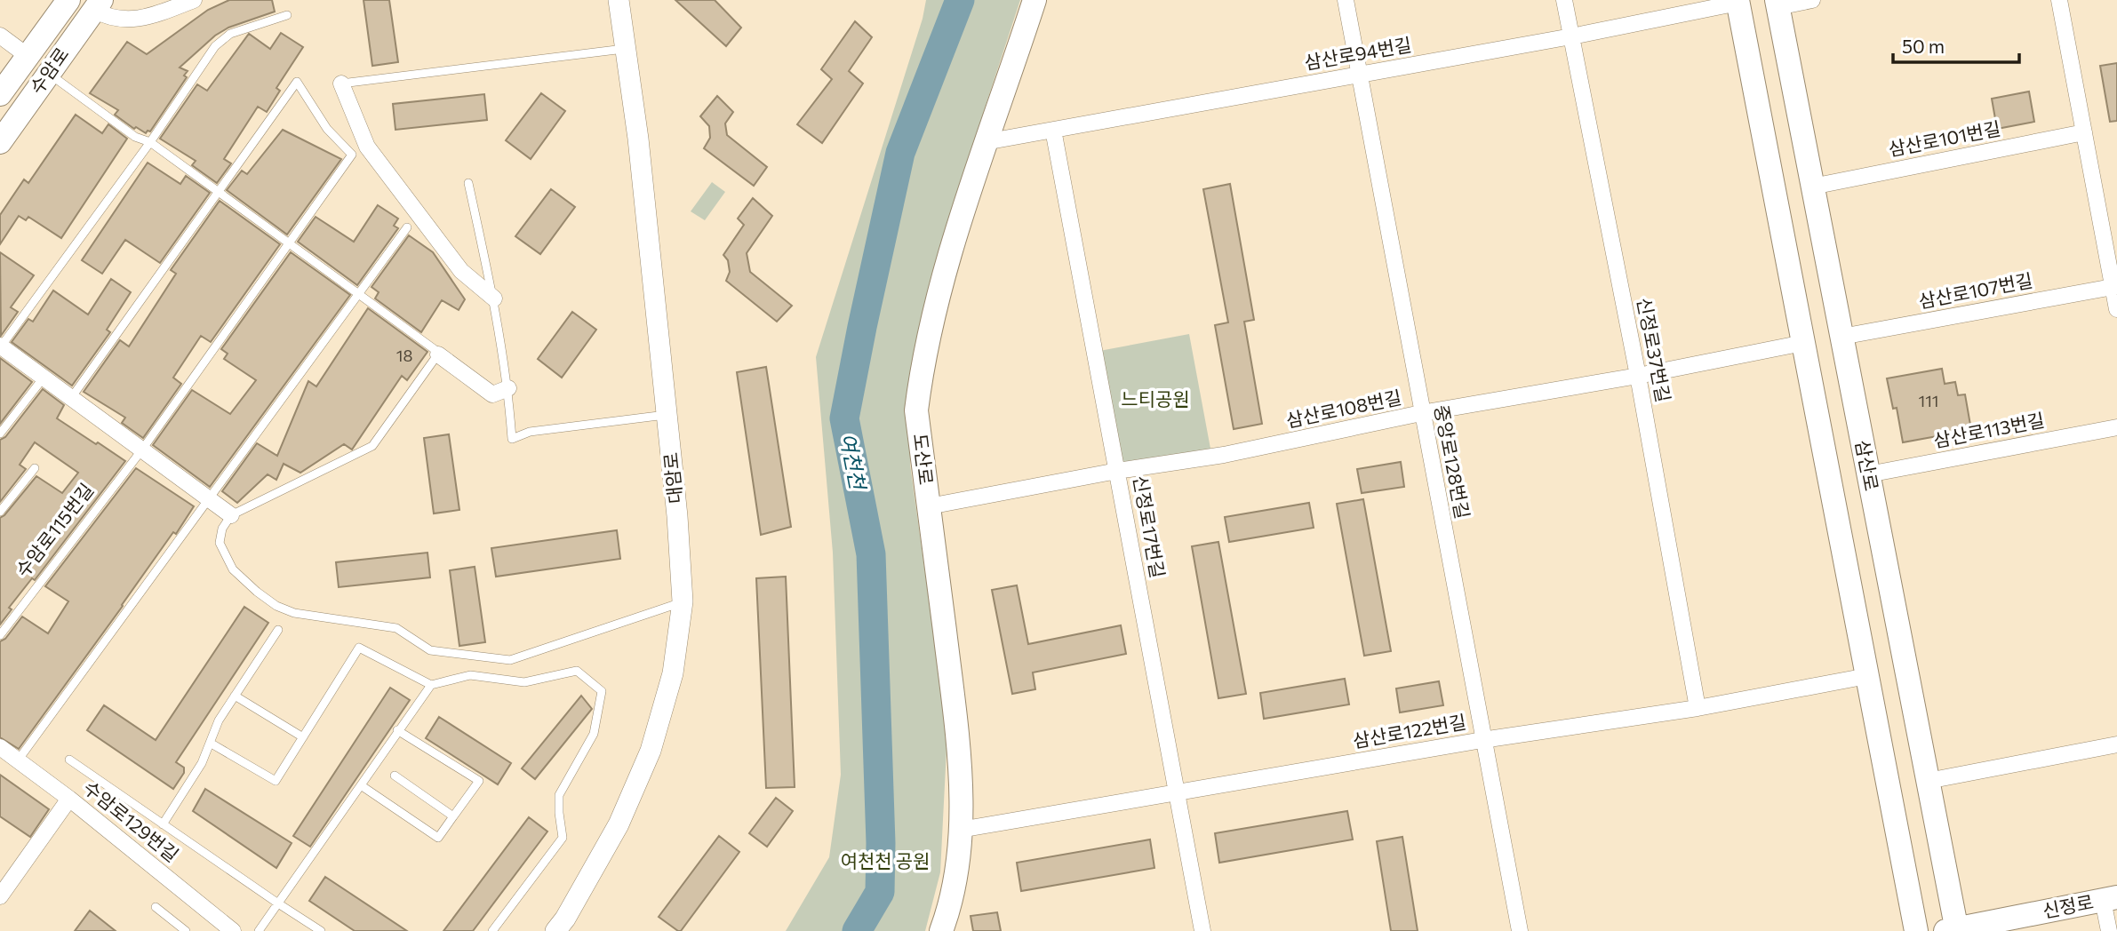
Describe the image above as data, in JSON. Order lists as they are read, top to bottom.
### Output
{
  "streets": {
    "main road": [
      "수암로",
      "도산로",
      "삼산로",
      "신정로"
    ],
    "street": [
      "삼산로94번길",
      "삼산로101번길",
      "삼산로107번길",
      "신정로37번길",
      "삼산로108번길",
      "삼산로113번길",
      "중앙로128번길",
      "대암로",
      "신정로17번길",
      "삼산로122번길",
      "수암로129번길"
    ],
    "lane": ["수암로115번길"]
  },
  "crossings": [
    ["삼산로94번길", "신정로37번길"],
    ["삼산로94번길", "도산로"],
    ["삼산로94번길", "중앙로128번길"],
    ["삼산로94번길", "신정로17번길"],
    ["삼산로101번길", "삼산로"],
    ["삼산로107번길", "삼산로"],
    ["신정로37번길", "삼산로108번길"],
    ["신정로37번길", "삼산로122번길"],
    ["삼산로108번길", "도산로"],
    ["삼산로108번길", "중앙로128번길"],
    ["삼산로108번길", "신정로17번길"],
    ["삼산로113번길", "삼산로"],
    ["도산로", "삼산로122번길"],
    ["중앙로128번길", "삼산로122번길"],
    ["삼산로", "신정로"],
    ["신정로17번길", "삼산로122번길"]
  ],
  "water": ["여천천"],
  "parks": ["느티공원", "여천천 공원"],
  "house_numbers": ["18", "111"],
  "scale_bar": "50 m"
}
